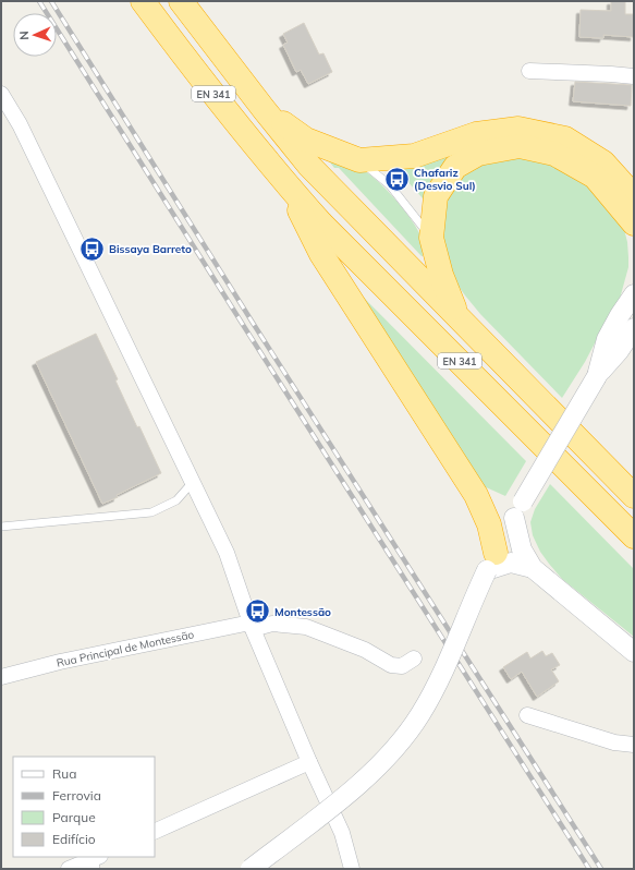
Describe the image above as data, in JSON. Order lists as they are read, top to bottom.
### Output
{
  "streets": {
    "highway": ["EN 341"],
    "street": ["Rua Principal de Montessão"]
  },
  "places": {
    "bus stop": ["Chafariz (Desvio Sul)", "Bissaya Barreto", "Montessão"]
  },
  "legend": [
    "Rua",
    "Ferrovia",
    "Parque",
    "Edifício"
  ],
  "north": "left"
}
